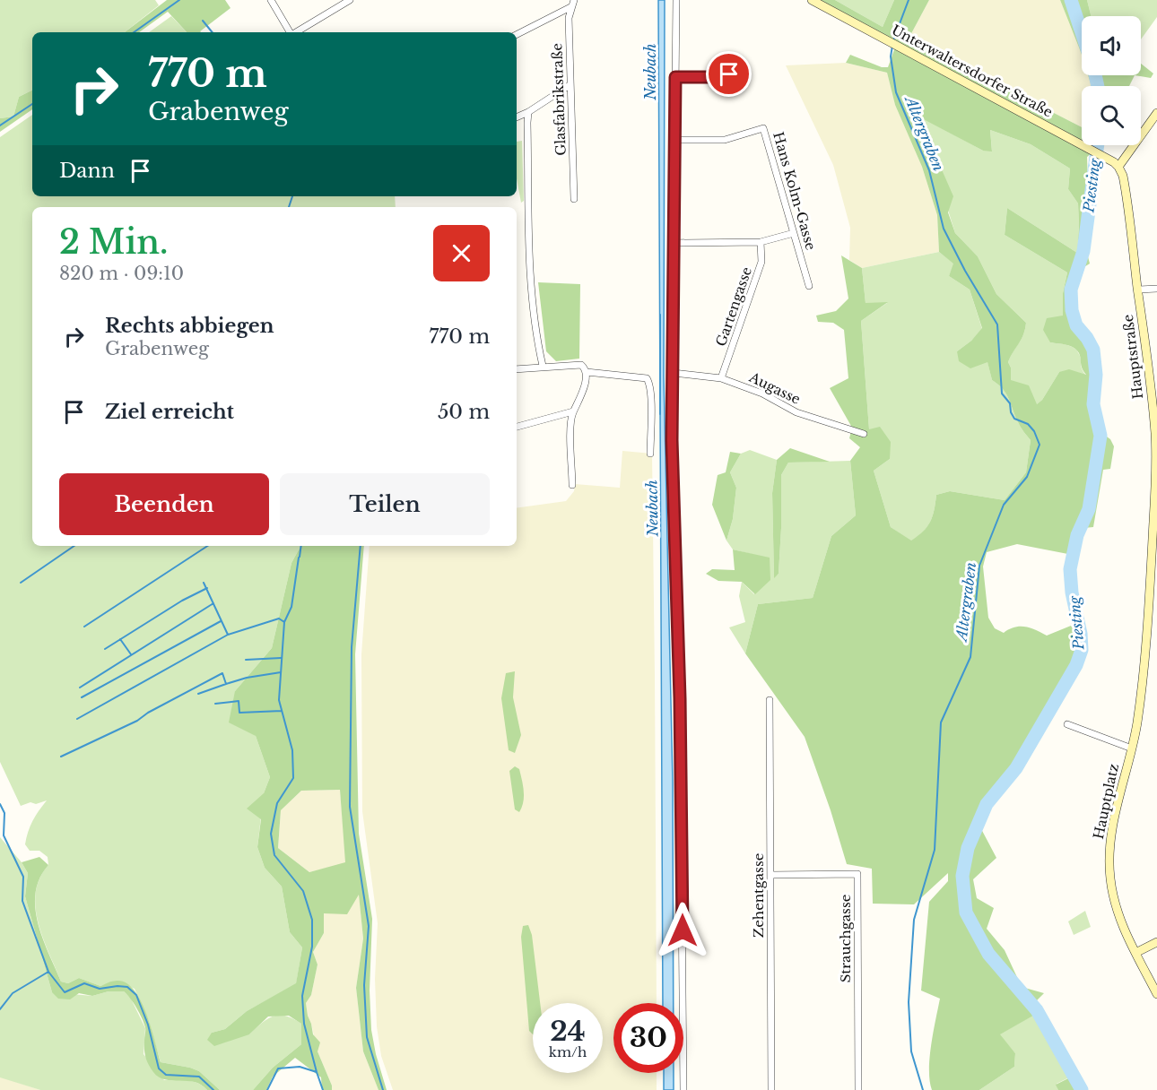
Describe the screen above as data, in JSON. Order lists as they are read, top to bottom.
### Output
{
  "streets": {
    "main road": ["Unterwaltersdorfer Straße", "Hauptstraße", "Hauptplatz"],
    "street": [
      "Glasfabrikstraße",
      "Hans Kolm-Gasse",
      "Gartengasse",
      "Augasse",
      "Zehentgasse",
      "Strauchgasse"
    ]
  },
  "crossings": [
    ["Unterwaltersdorfer Straße", "Hauptstraße"],
    ["Gartengasse", "Augasse"],
    ["Hauptstraße", "Hauptplatz"],
    ["Zehentgasse", "Strauchgasse"]
  ],
  "water": ["Neubach", "Altergraben", "Piesting"],
  "page": {
    "turn": ["770 m", "Grabenweg"],
    "then": "Dann",
    "heading": ["2 Min.", "820 m · 09:10"],
    "list": [
      {
        "name": "Rechts abbiegen",
        "note": "Grabenweg",
        "value": "770 m"
      },
      {
        "name": "Ziel erreicht",
        "value": "50 m"
      }
    ],
    "buttons": ["Beenden", "Teilen"],
    "speed": "24 km/h",
    "limit": "30"
  }
}
